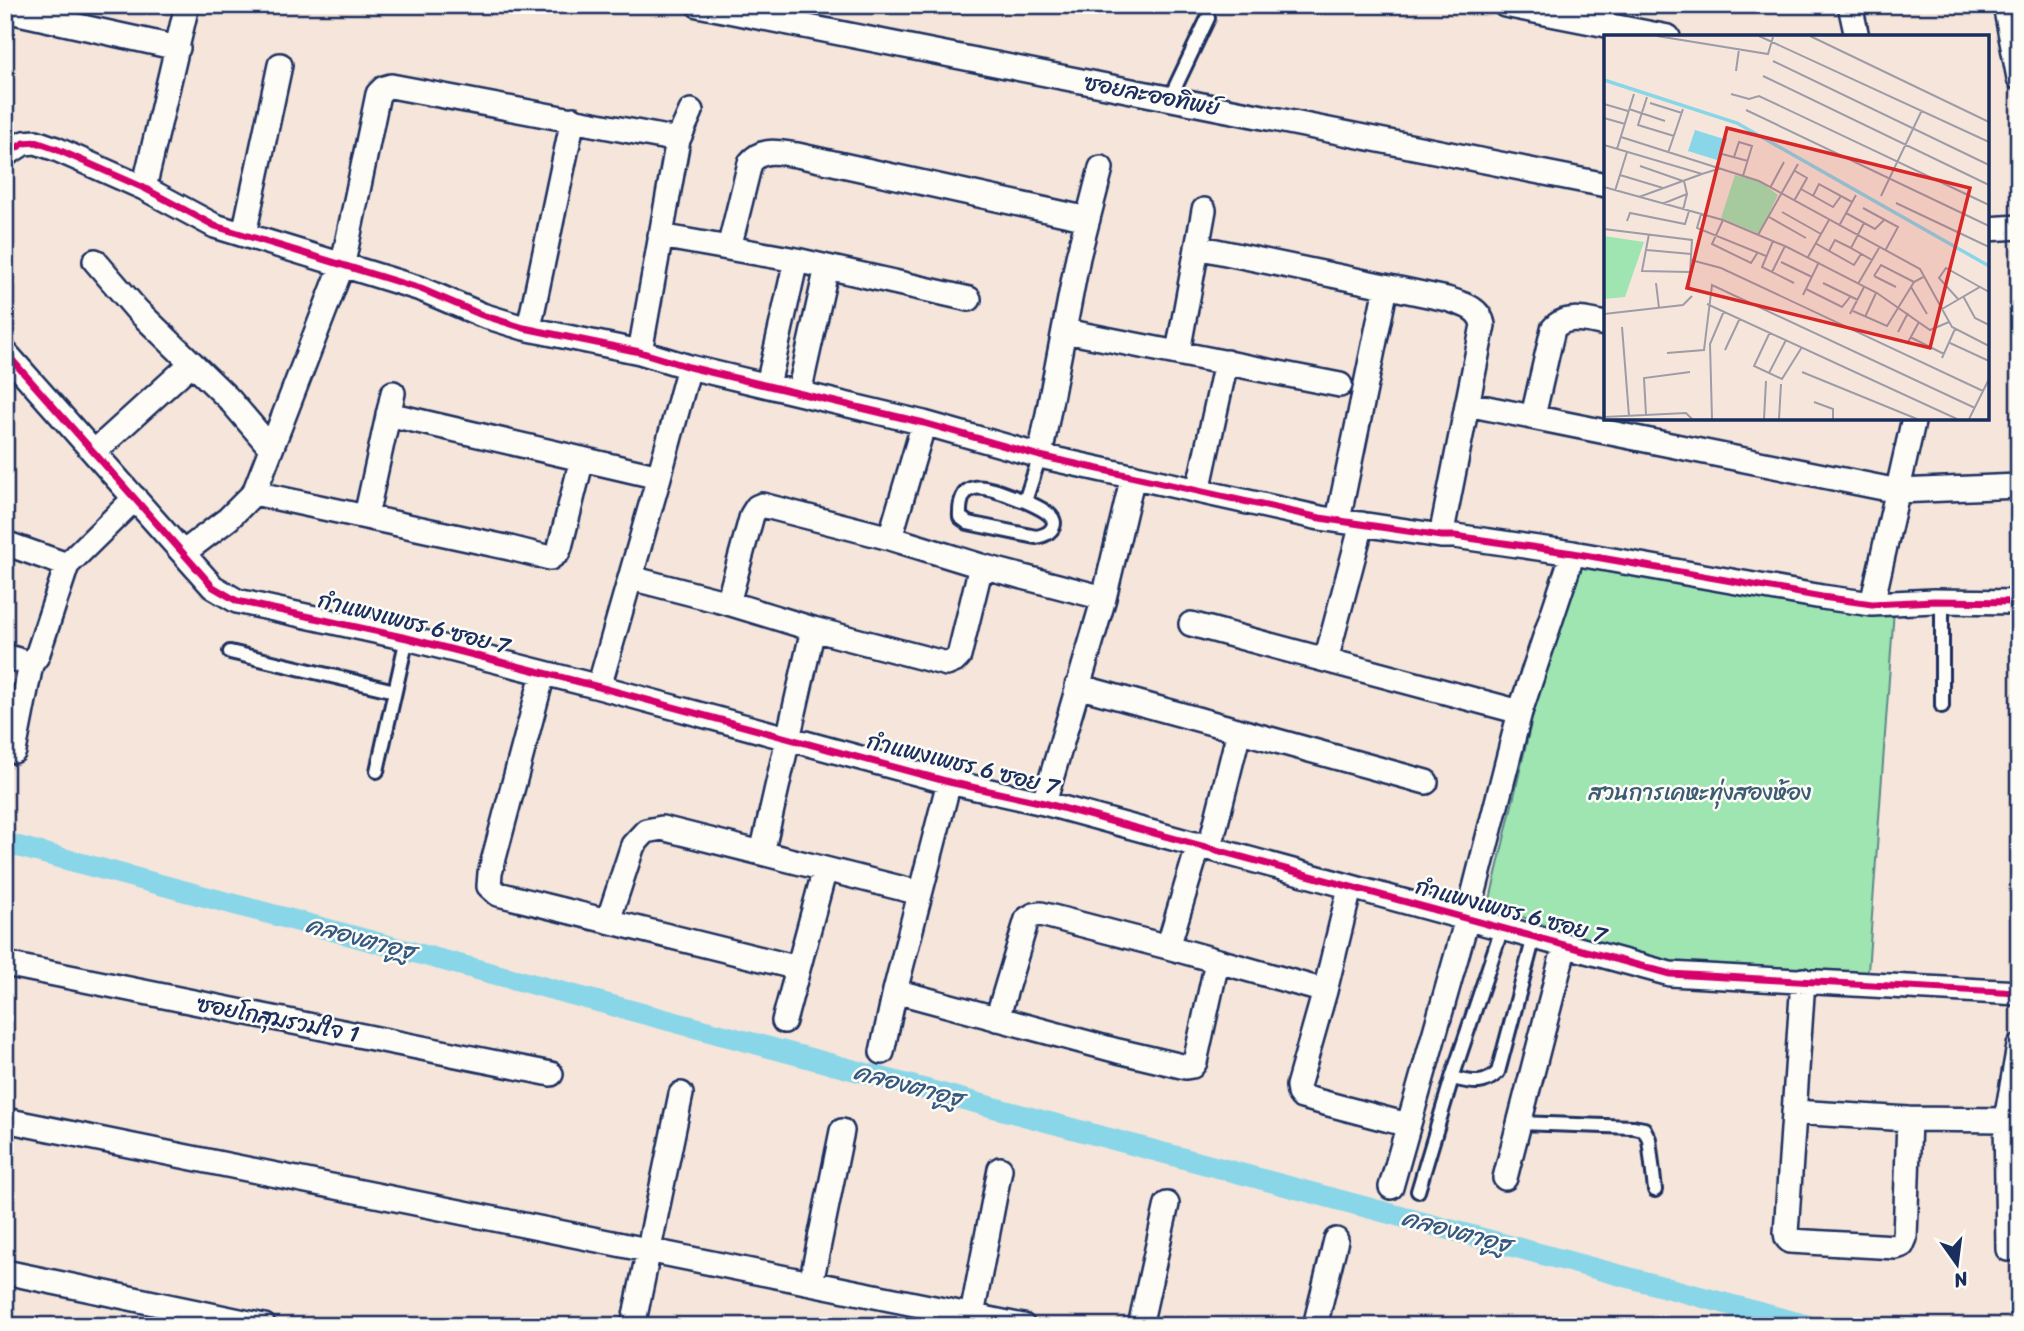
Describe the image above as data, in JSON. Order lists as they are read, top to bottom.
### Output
{
  "streets": {
    "street": ["ซอยละออทิพย์", "กำแพงเพชร 6 ซอย 7", "ซอยโกสุมรวมใจ 1"]
  },
  "water": ["คลองตาอูฐ"],
  "parks": ["สวนการเคหะทุ่งสองห้อง"],
  "north": "bottom"
}
